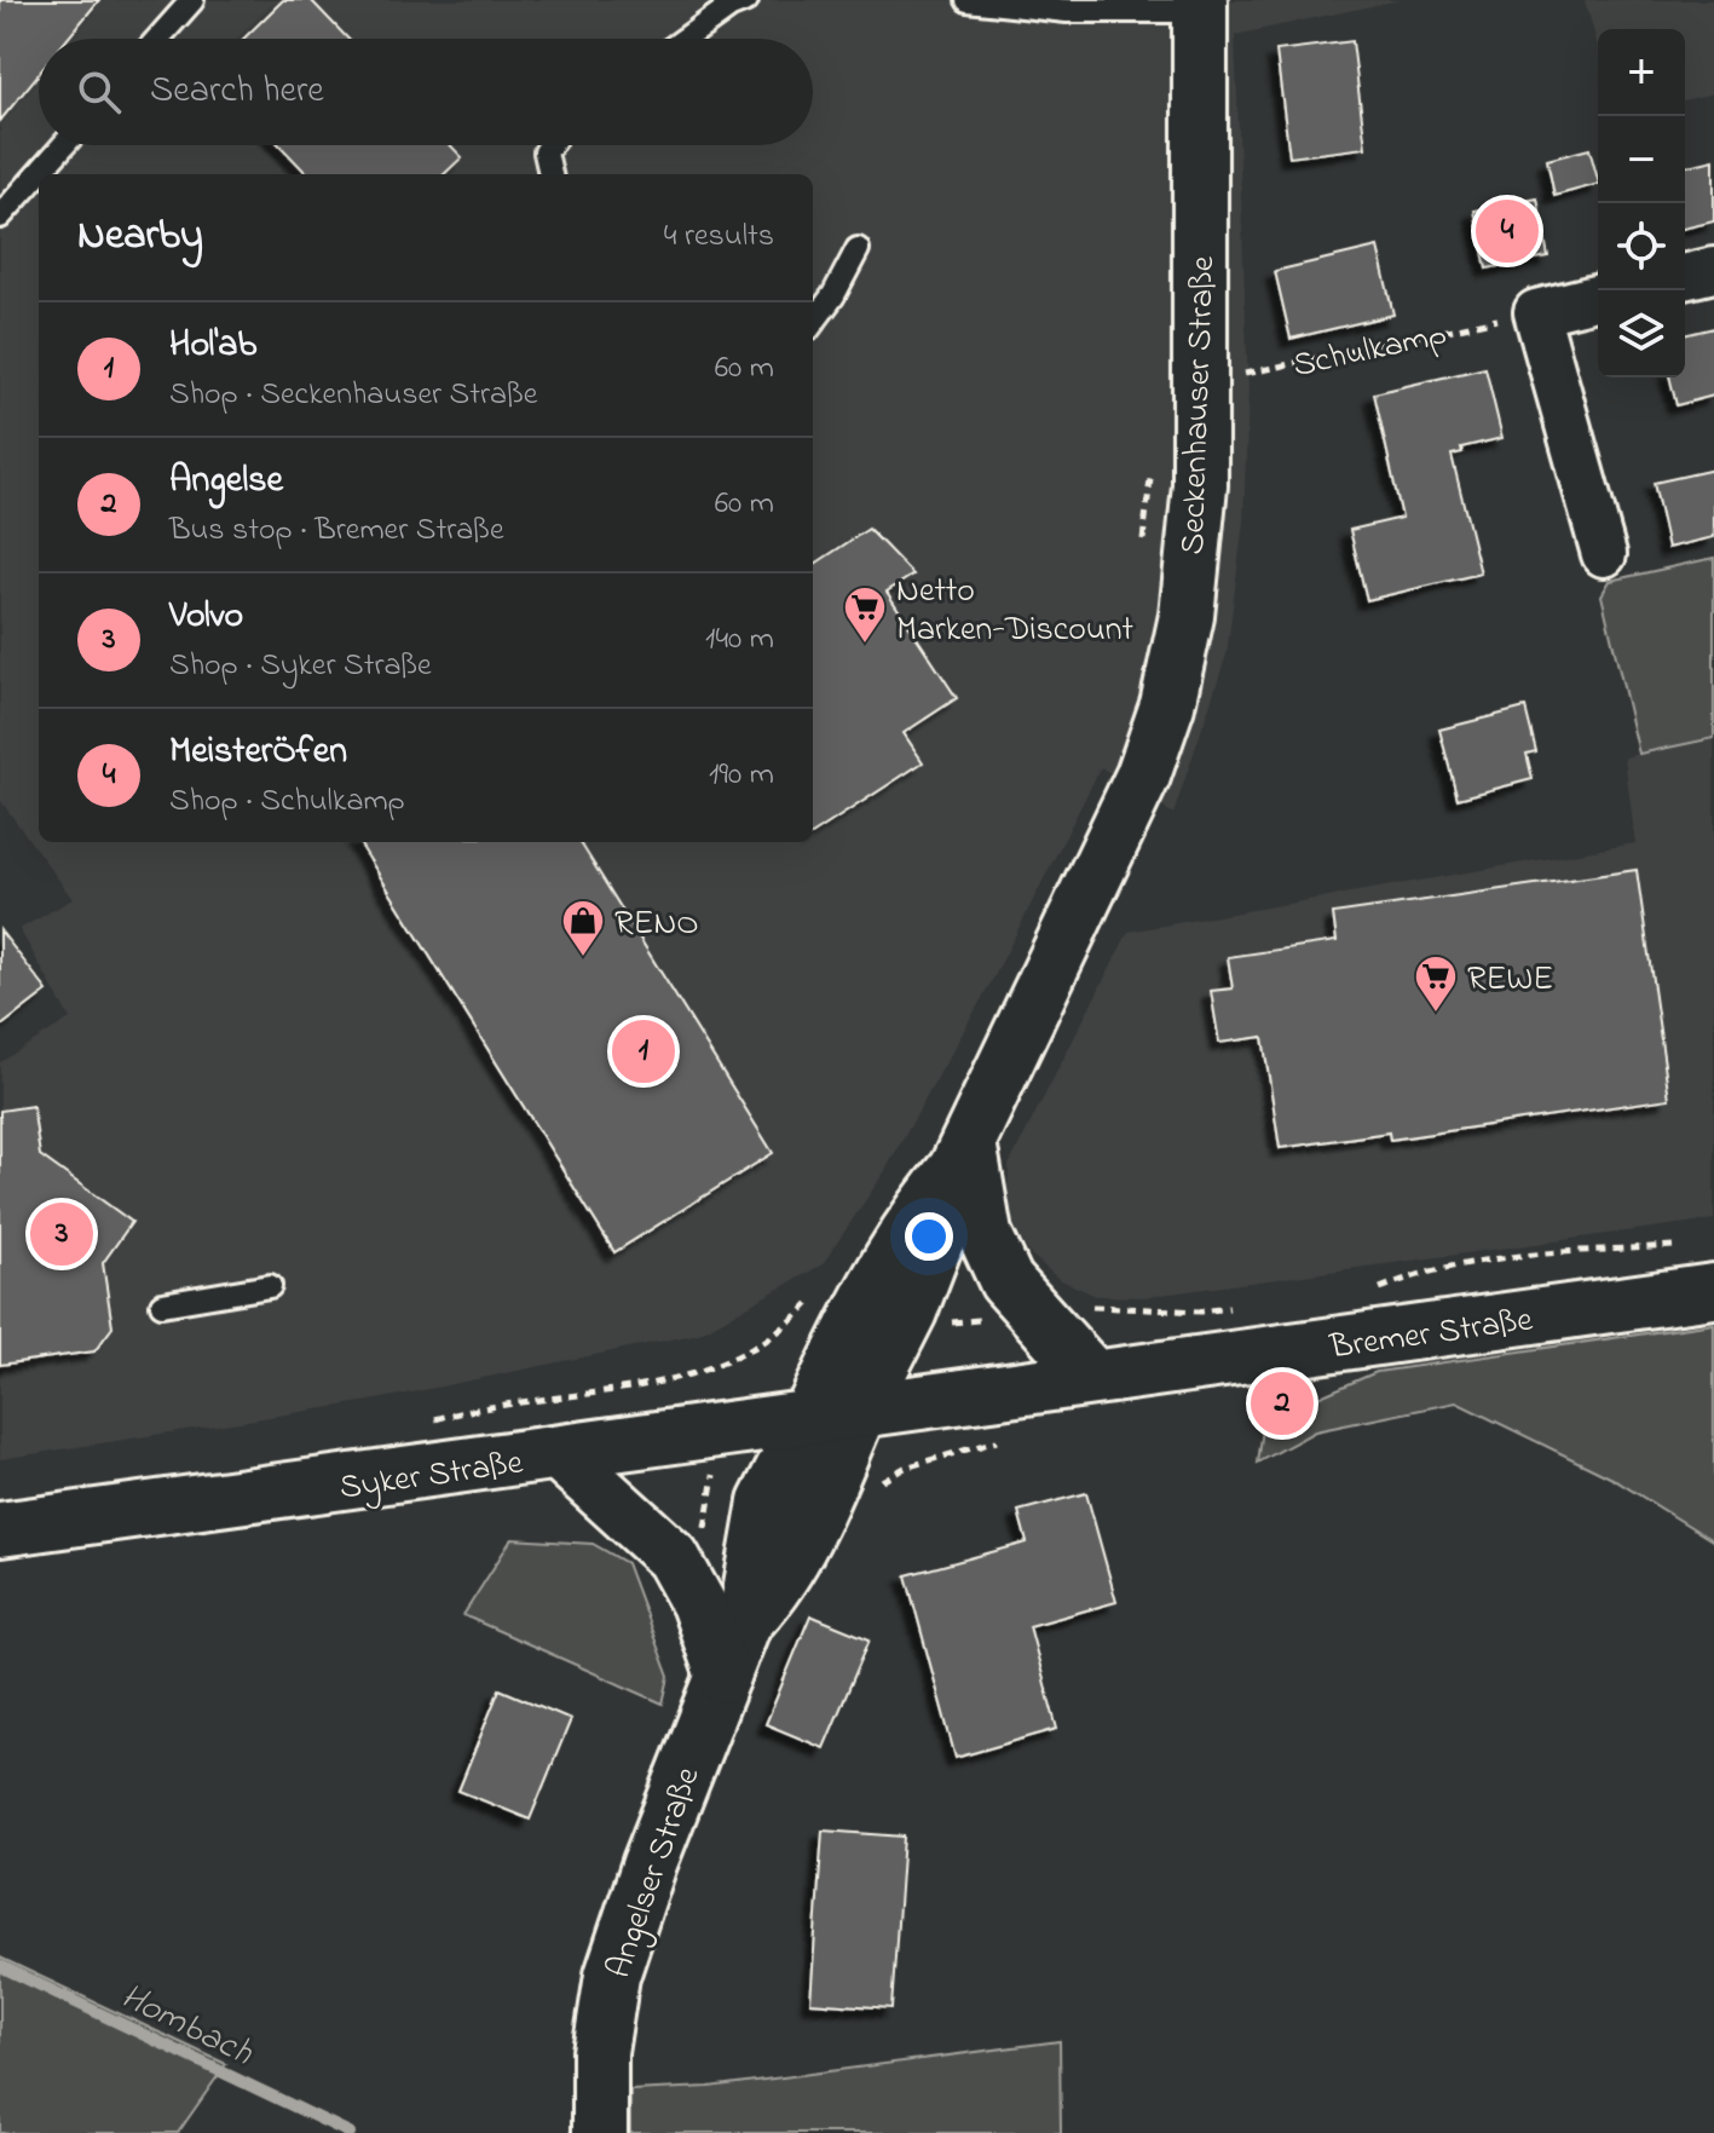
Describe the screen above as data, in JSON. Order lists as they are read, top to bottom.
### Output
{
  "streets": {
    "main road": [
      "Seckenhauser Straße",
      "Bremer Straße",
      "Syker Straße",
      "Angelser Straße"
    ],
    "path": ["Schulkamp"]
  },
  "crossings": [
    ["Schulkamp", "Seckenhauser Straße"],
    ["Seckenhauser Straße", "Angelser Straße"],
    ["Bremer Straße", "Syker Straße"],
    ["Bremer Straße", "Angelser Straße"],
    ["Syker Straße", "Angelser Straße"]
  ],
  "water": ["Hombach"],
  "places": {
    "supermarket": ["Netto Marken-Discount", "REWE"],
    "shop": ["RENO"]
  },
  "page": {
    "map_buttons": ["+", "−"],
    "search": "Search here",
    "heading": ["Nearby", "4 results"],
    "pins": [
      "4",
      "1",
      "3",
      "2"
    ],
    "list": [
      {
        "mark": "1",
        "name": "Hol'ab",
        "note": "Shop · Seckenhauser Straße",
        "value": "60 m"
      },
      {
        "mark": "2",
        "name": "Angelse",
        "note": "Bus stop · Bremer Straße",
        "value": "60 m"
      },
      {
        "mark": "3",
        "name": "Volvo",
        "note": "Shop · Syker Straße",
        "value": "140 m"
      },
      {
        "mark": "4",
        "name": "MeisterÖfen",
        "note": "Shop · Schulkamp",
        "value": "190 m"
      }
    ]
  }
}
